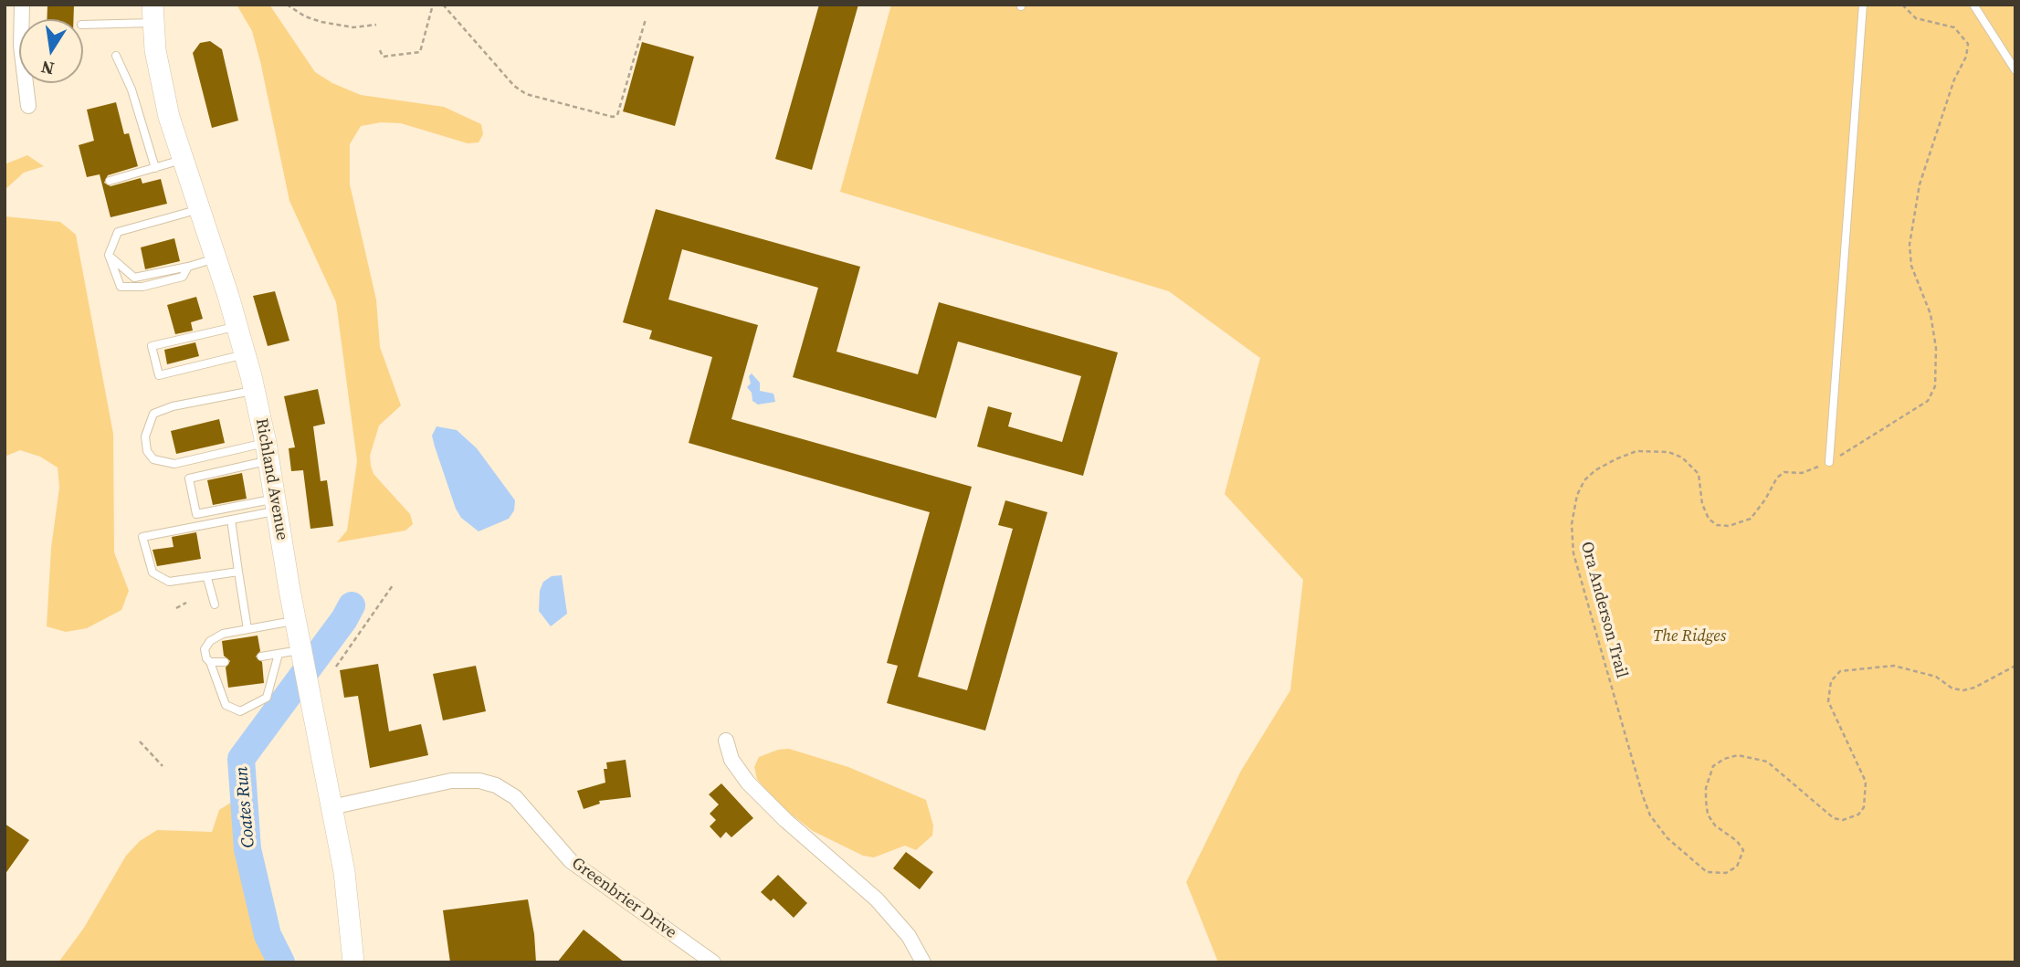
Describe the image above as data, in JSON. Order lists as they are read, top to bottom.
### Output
{
  "streets": {
    "main road": ["Richland Avenue"],
    "street": ["Greenbrier Drive"],
    "path": ["Ora Anderson Trail"]
  },
  "crossings": [
    ["Richland Avenue", "Greenbrier Drive"]
  ],
  "water": ["Coates Run"],
  "parks": ["The Ridges"],
  "north": "bottom"
}
